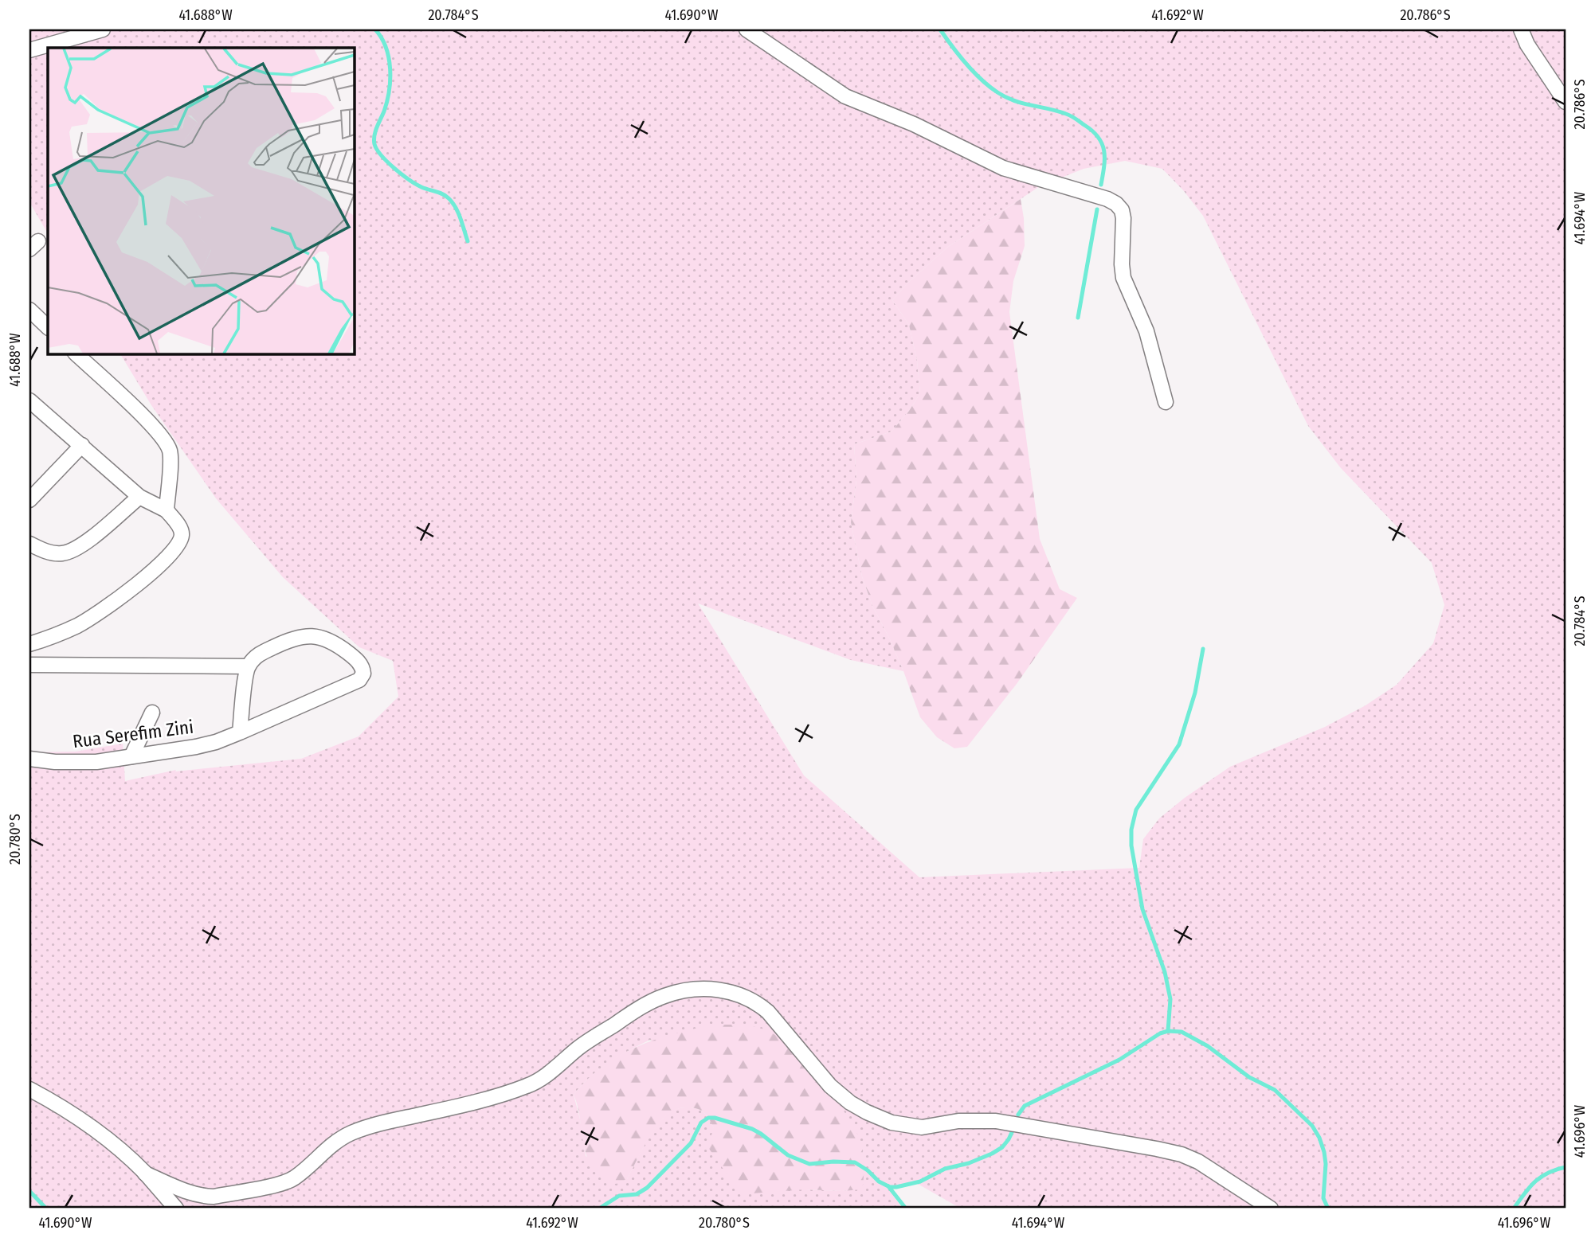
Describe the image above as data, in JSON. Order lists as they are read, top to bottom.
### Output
{
  "streets": {
    "street": ["Rua Serefim Zini"]
  },
  "coordinates": [
    "41.688°W",
    "20.784°S",
    "41.690°W",
    "41.692°W",
    "20.786°S",
    "41.694°W",
    "20.780°S",
    "41.696°W"
  ]
}
